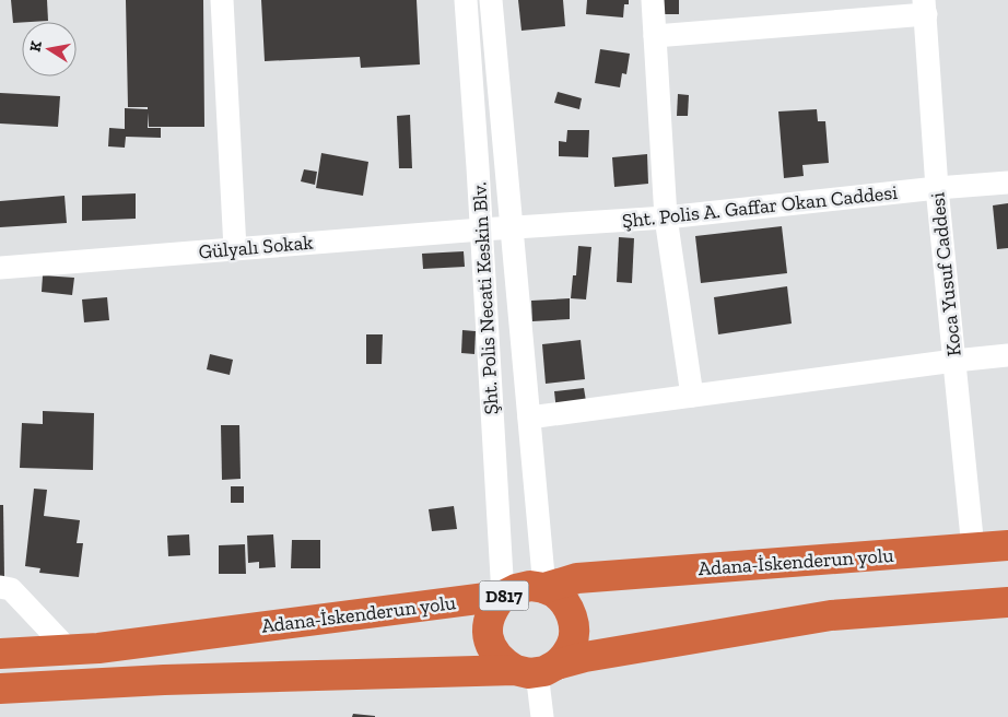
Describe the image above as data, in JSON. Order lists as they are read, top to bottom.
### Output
{
  "streets": {
    "highway": ["Adana-İskenderun yolu", "D817"],
    "street": [
      "Şht. Polis A. Gaffar Okan Caddesi",
      "Gülyalı Sokak",
      "Koca Yusuf Caddesi",
      "Şht. Polis Necati Keskin Blv."
    ]
  },
  "crossings": [
    ["Şht. Polis A. Gaffar Okan Caddesi", "Gülyalı Sokak"],
    ["Şht. Polis A. Gaffar Okan Caddesi", "Koca Yusuf Caddesi"],
    ["Şht. Polis A. Gaffar Okan Caddesi", "Şht. Polis Necati Keskin Blv."],
    ["Gülyalı Sokak", "Şht. Polis Necati Keskin Blv."],
    ["Koca Yusuf Caddesi", "Adana-İskenderun yolu"],
    ["Şht. Polis Necati Keskin Blv.", "Adana-İskenderun yolu"]
  ],
  "north": "left"
}
